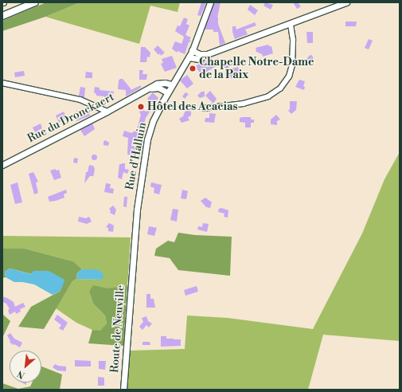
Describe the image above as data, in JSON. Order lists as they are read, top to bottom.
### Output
{
  "streets": {
    "main road": ["Rue du Dronckaert", "Rue d'Halluin", "Route de Neuville"]
  },
  "crossings": [
    ["Rue du Dronckaert", "Rue d'Halluin"],
    ["Rue d'Halluin", "Route de Neuville"]
  ],
  "places": ["Chapelle Notre-Dame de la Paix", "Hôtel des Acacias"],
  "north": "bottom left"
}
